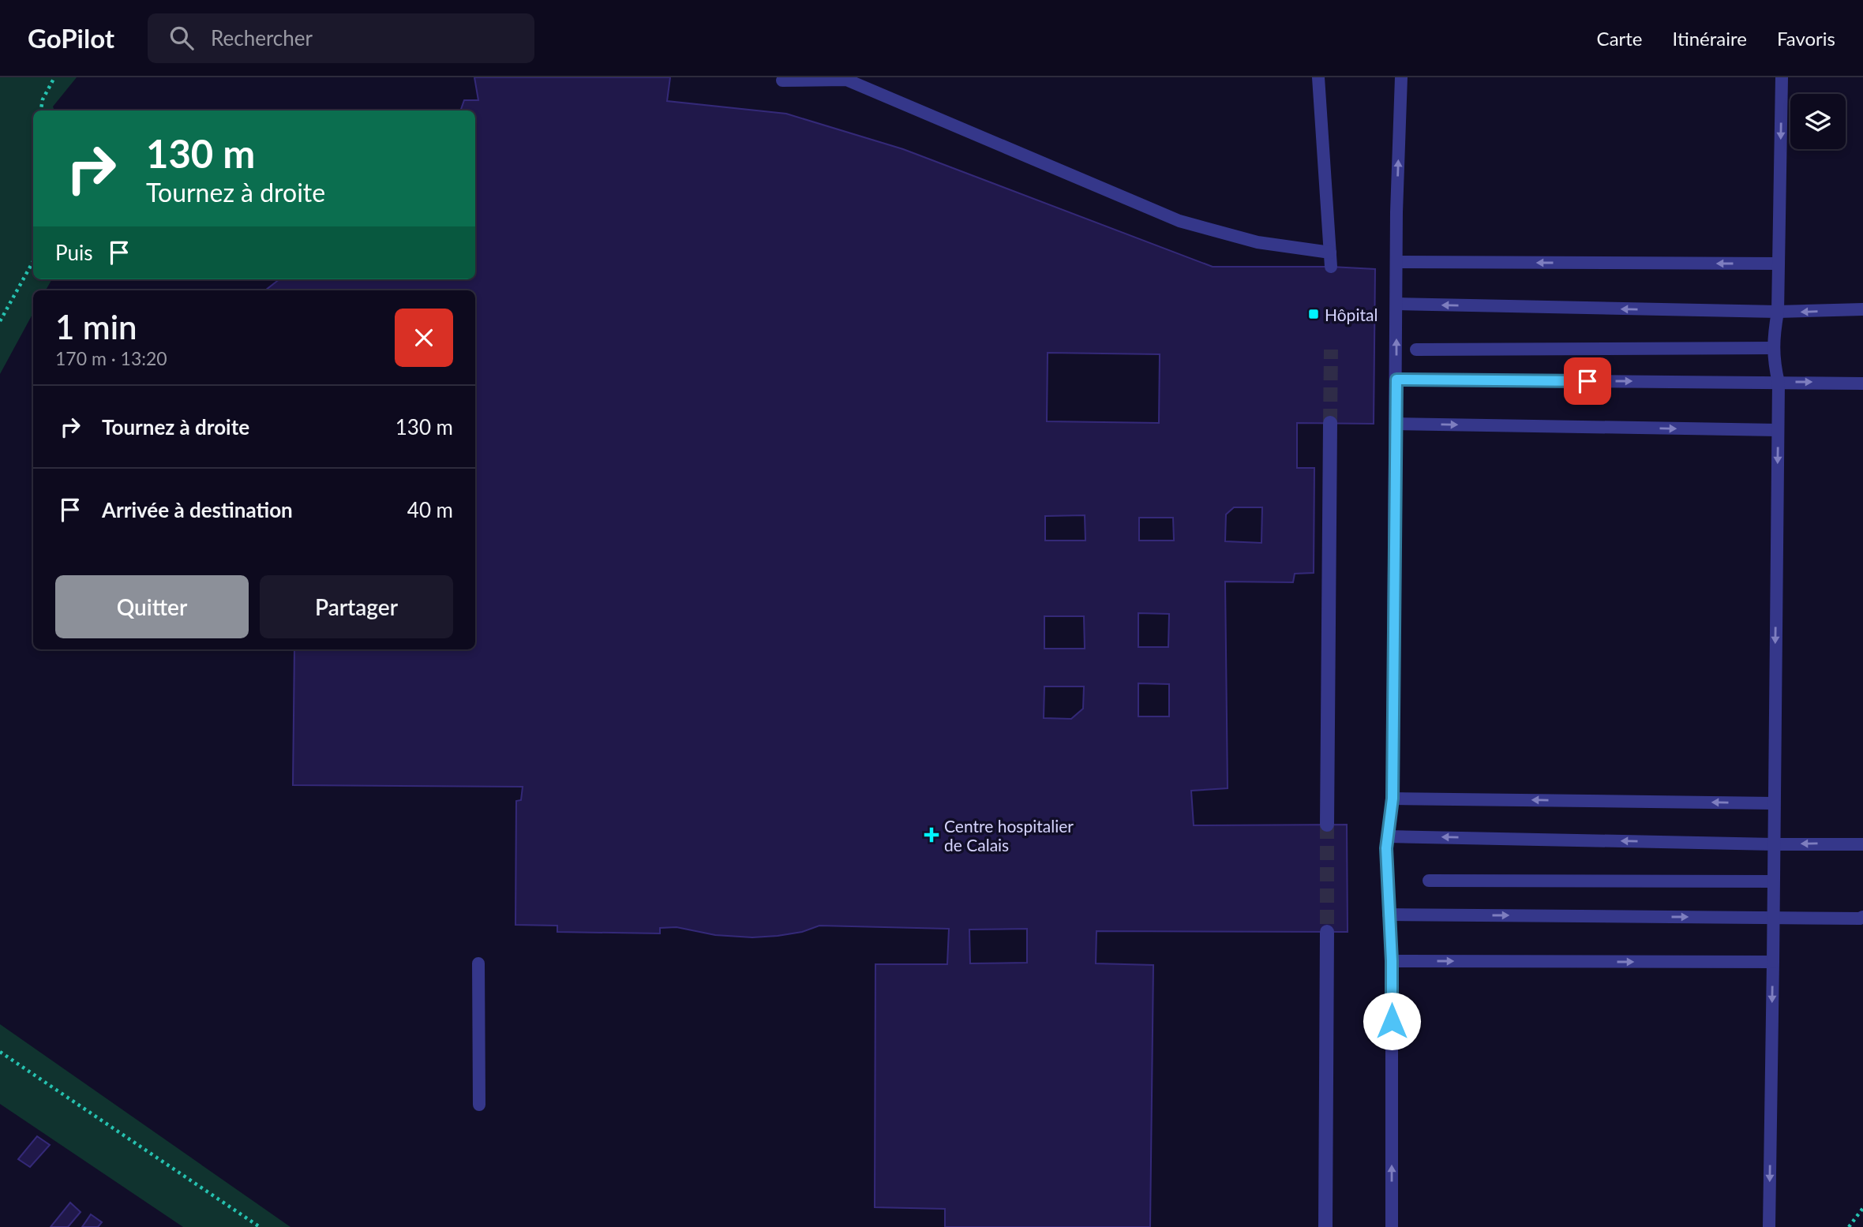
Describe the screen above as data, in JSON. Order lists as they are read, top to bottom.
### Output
{
  "places": {
    "transit": ["Hôpital"],
    "health": ["Centre hospitalier de Calais"]
  },
  "page": {
    "header": "GoPilot",
    "search": "Rechercher",
    "nav": ["Carte", "Itinéraire", "Favoris"],
    "turn": ["130 m", "Tournez à droite"],
    "then": "Puis",
    "heading": ["1 min", "170 m · 13:20"],
    "list": [
      {
        "name": "Tournez à droite",
        "value": "130 m"
      },
      {
        "name": "Arrivée à destination",
        "value": "40 m"
      }
    ],
    "buttons": ["Quitter", "Partager"]
  }
}
